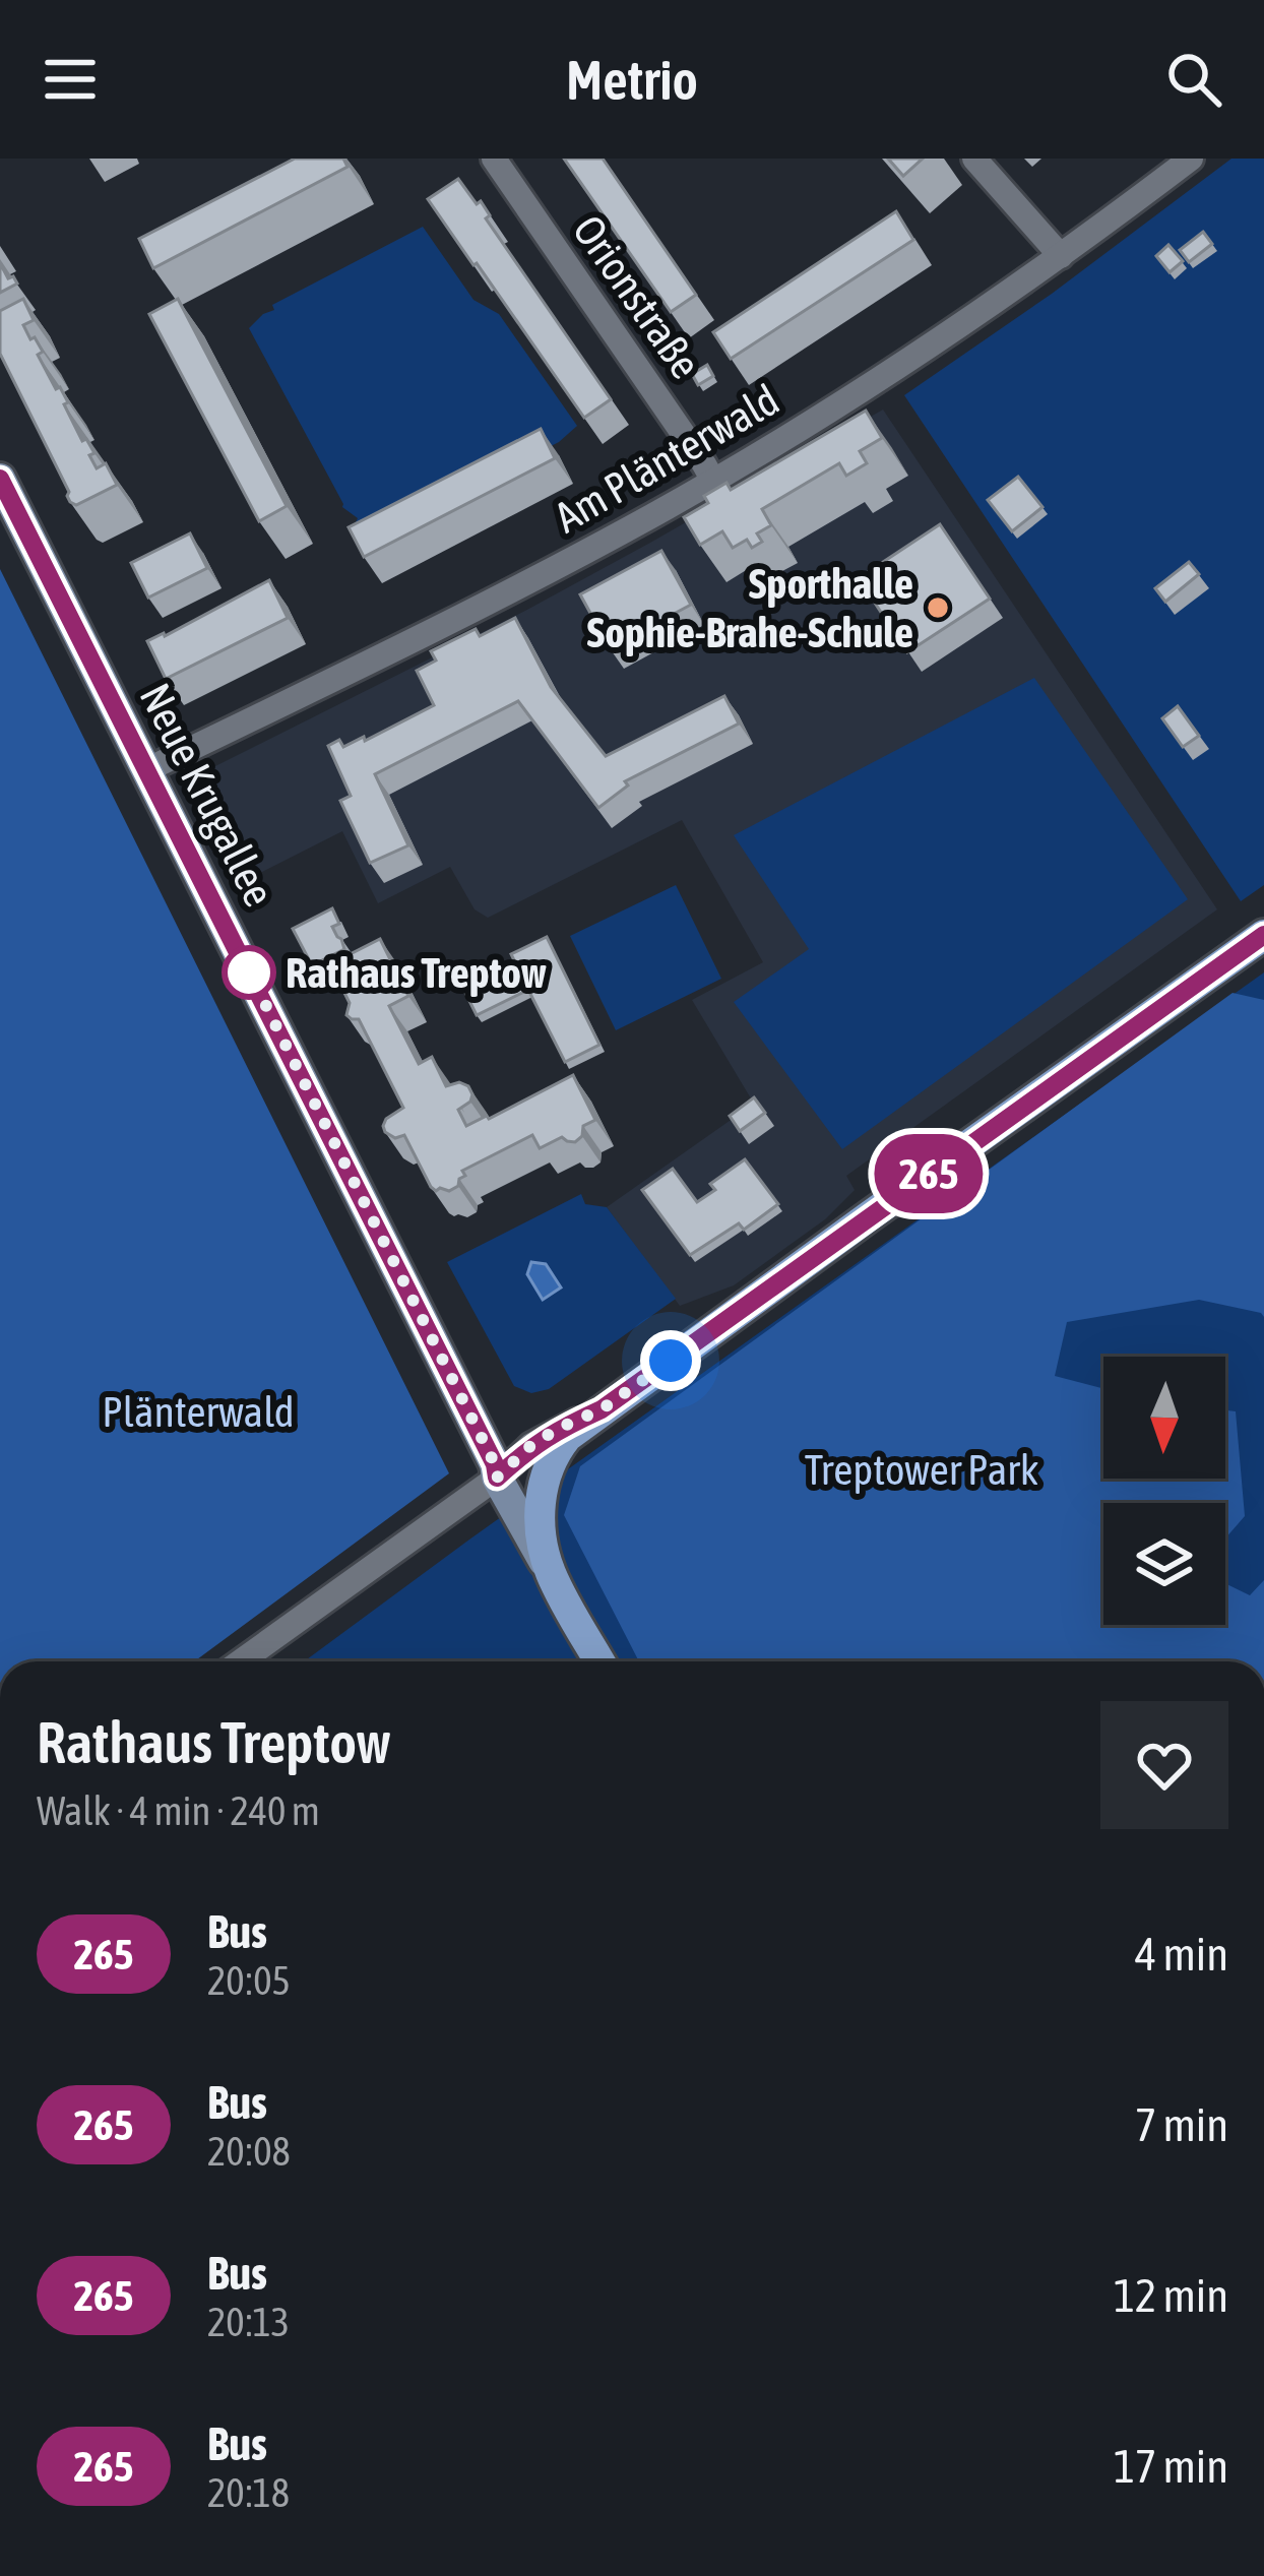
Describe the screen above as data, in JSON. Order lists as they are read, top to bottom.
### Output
{
  "streets": {
    "street": ["Orionstraße", "Am Plänterwald", "Neue Krugallee"]
  },
  "crossings": [
    ["Orionstraße", "Am Plänterwald"],
    ["Am Plänterwald", "Neue Krugallee"]
  ],
  "parks": ["Plänterwald", "Treptower Park"],
  "places": ["Sporthalle Sophie-Brahe-Schule", "Rathaus Treptow"],
  "lines": ["bus line 265"],
  "north": "bottom",
  "page": {
    "header": "Metrio",
    "on_map": "265",
    "heading": ["Rathaus Treptow", "Walk · 4 min · 240 m"],
    "list": [
      {
        "mark": "265",
        "name": "Bus",
        "note": "20:05",
        "value": "4 min"
      },
      {
        "mark": "265",
        "name": "Bus",
        "note": "20:08",
        "value": "7 min"
      },
      {
        "mark": "265",
        "name": "Bus",
        "note": "20:13",
        "value": "12 min"
      },
      {
        "mark": "265",
        "name": "Bus",
        "note": "20:18",
        "value": "17 min"
      }
    ]
  }
}
